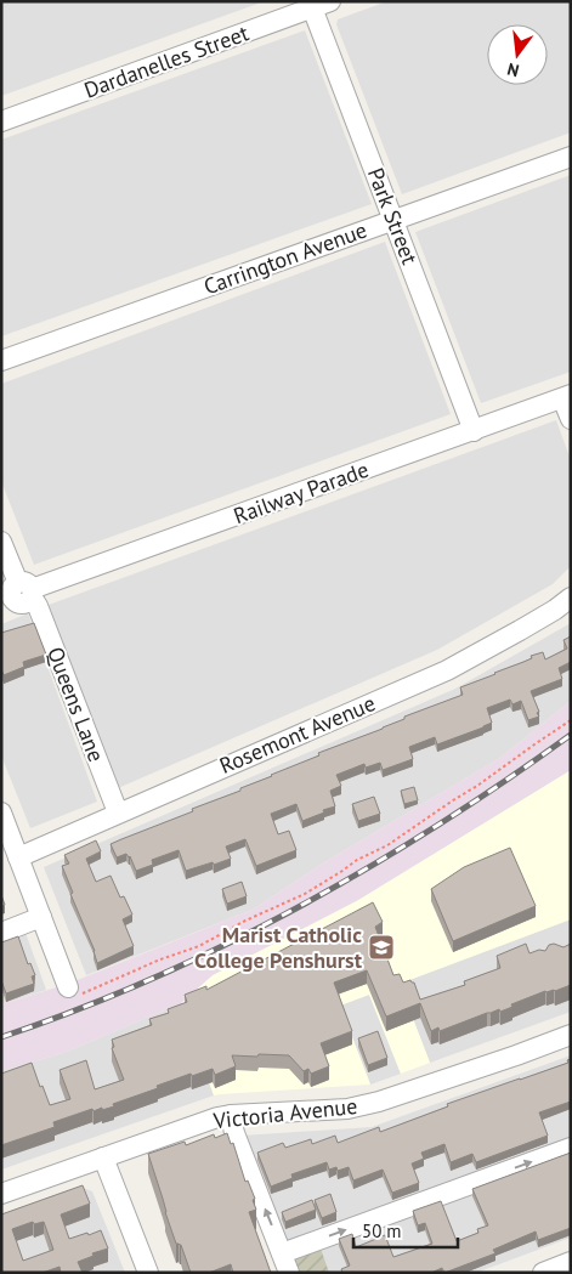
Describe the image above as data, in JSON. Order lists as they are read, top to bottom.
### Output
{
  "streets": {
    "street": [
      "Dardanelles Street",
      "Park Street",
      "Carrington Avenue",
      "Railway Parade",
      "Queens Lane",
      "Rosemont Avenue",
      "Victoria Avenue"
    ]
  },
  "crossings": [
    ["Dardanelles Street", "Park Street"],
    ["Park Street", "Carrington Avenue"],
    ["Park Street", "Railway Parade"],
    ["Railway Parade", "Queens Lane"],
    ["Queens Lane", "Rosemont Avenue"]
  ],
  "places": {
    "school or university": ["Marist Catholic College Penshurst"]
  },
  "scale_bar": "50 m",
  "north": "bottom"
}
